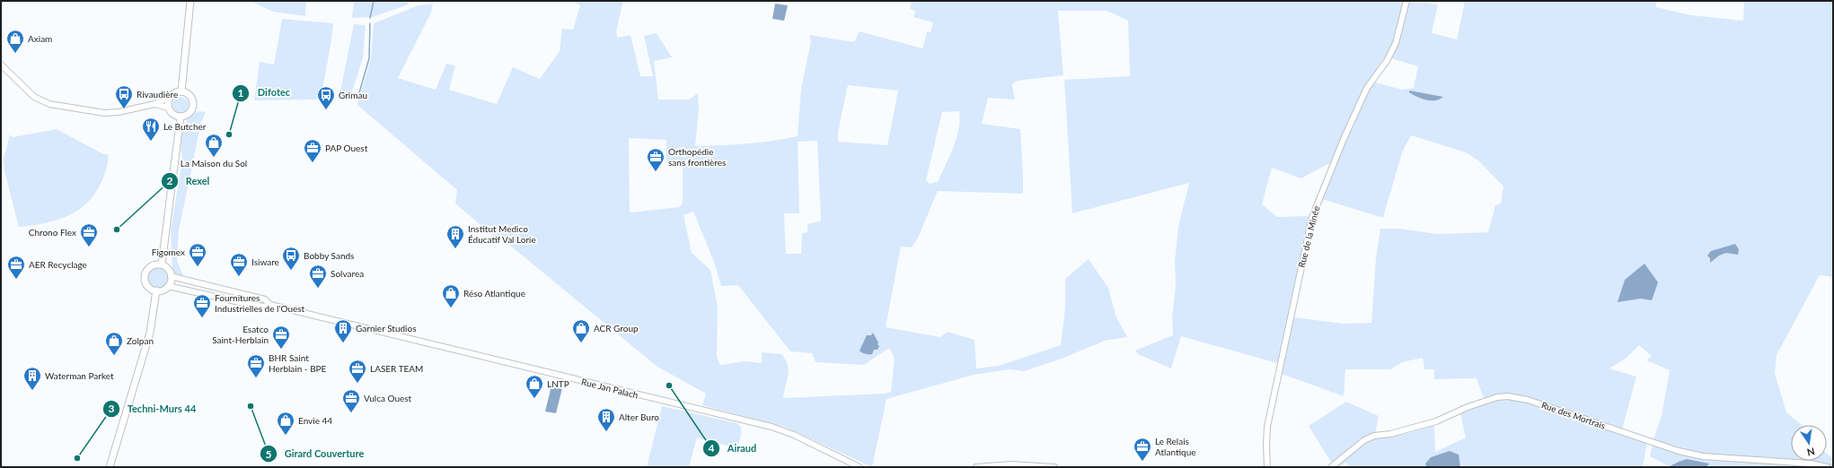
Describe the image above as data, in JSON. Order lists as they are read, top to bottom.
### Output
{
  "streets": {
    "street": ["Rue de la Minée", "Rue Jan Palach", "Rue des Mortrais"]
  },
  "places": {
    "shop": [
      "Axiam",
      "La Maison du Sol",
      "Réso Atlantique",
      "ACR Group",
      "Zolpan",
      "LNTP",
      "Envie 44"
    ],
    "bus stop": ["Rivaudière", "Grimau", "Bobby Sands"],
    "other": [
      "Difotec",
      "Rexel",
      "Airaud",
      "Girard Couverture",
      "Techni-Murs 44"
    ],
    "restaurant": ["Le Butcher"],
    "office": [
      "PAP Ouest",
      "Orthopédie sans frontières",
      "Chrono Flex",
      "Figomex",
      "Isiware",
      "AER Recyclage",
      "Solvarea",
      "Fournitures Industrielles de l'Ouest",
      "Esatco Saint-Herblain",
      "BHR Saint Herblain - BPE",
      "LASER TEAM",
      "Vulca Ouest",
      "Le Relais Atlantique"
    ],
    "building": [
      "Institut Medico Éducatif Val Lorie",
      "Garnier Studios",
      "Waterman Parket",
      "Alter Buro"
    ]
  },
  "north": "bottom"
}
